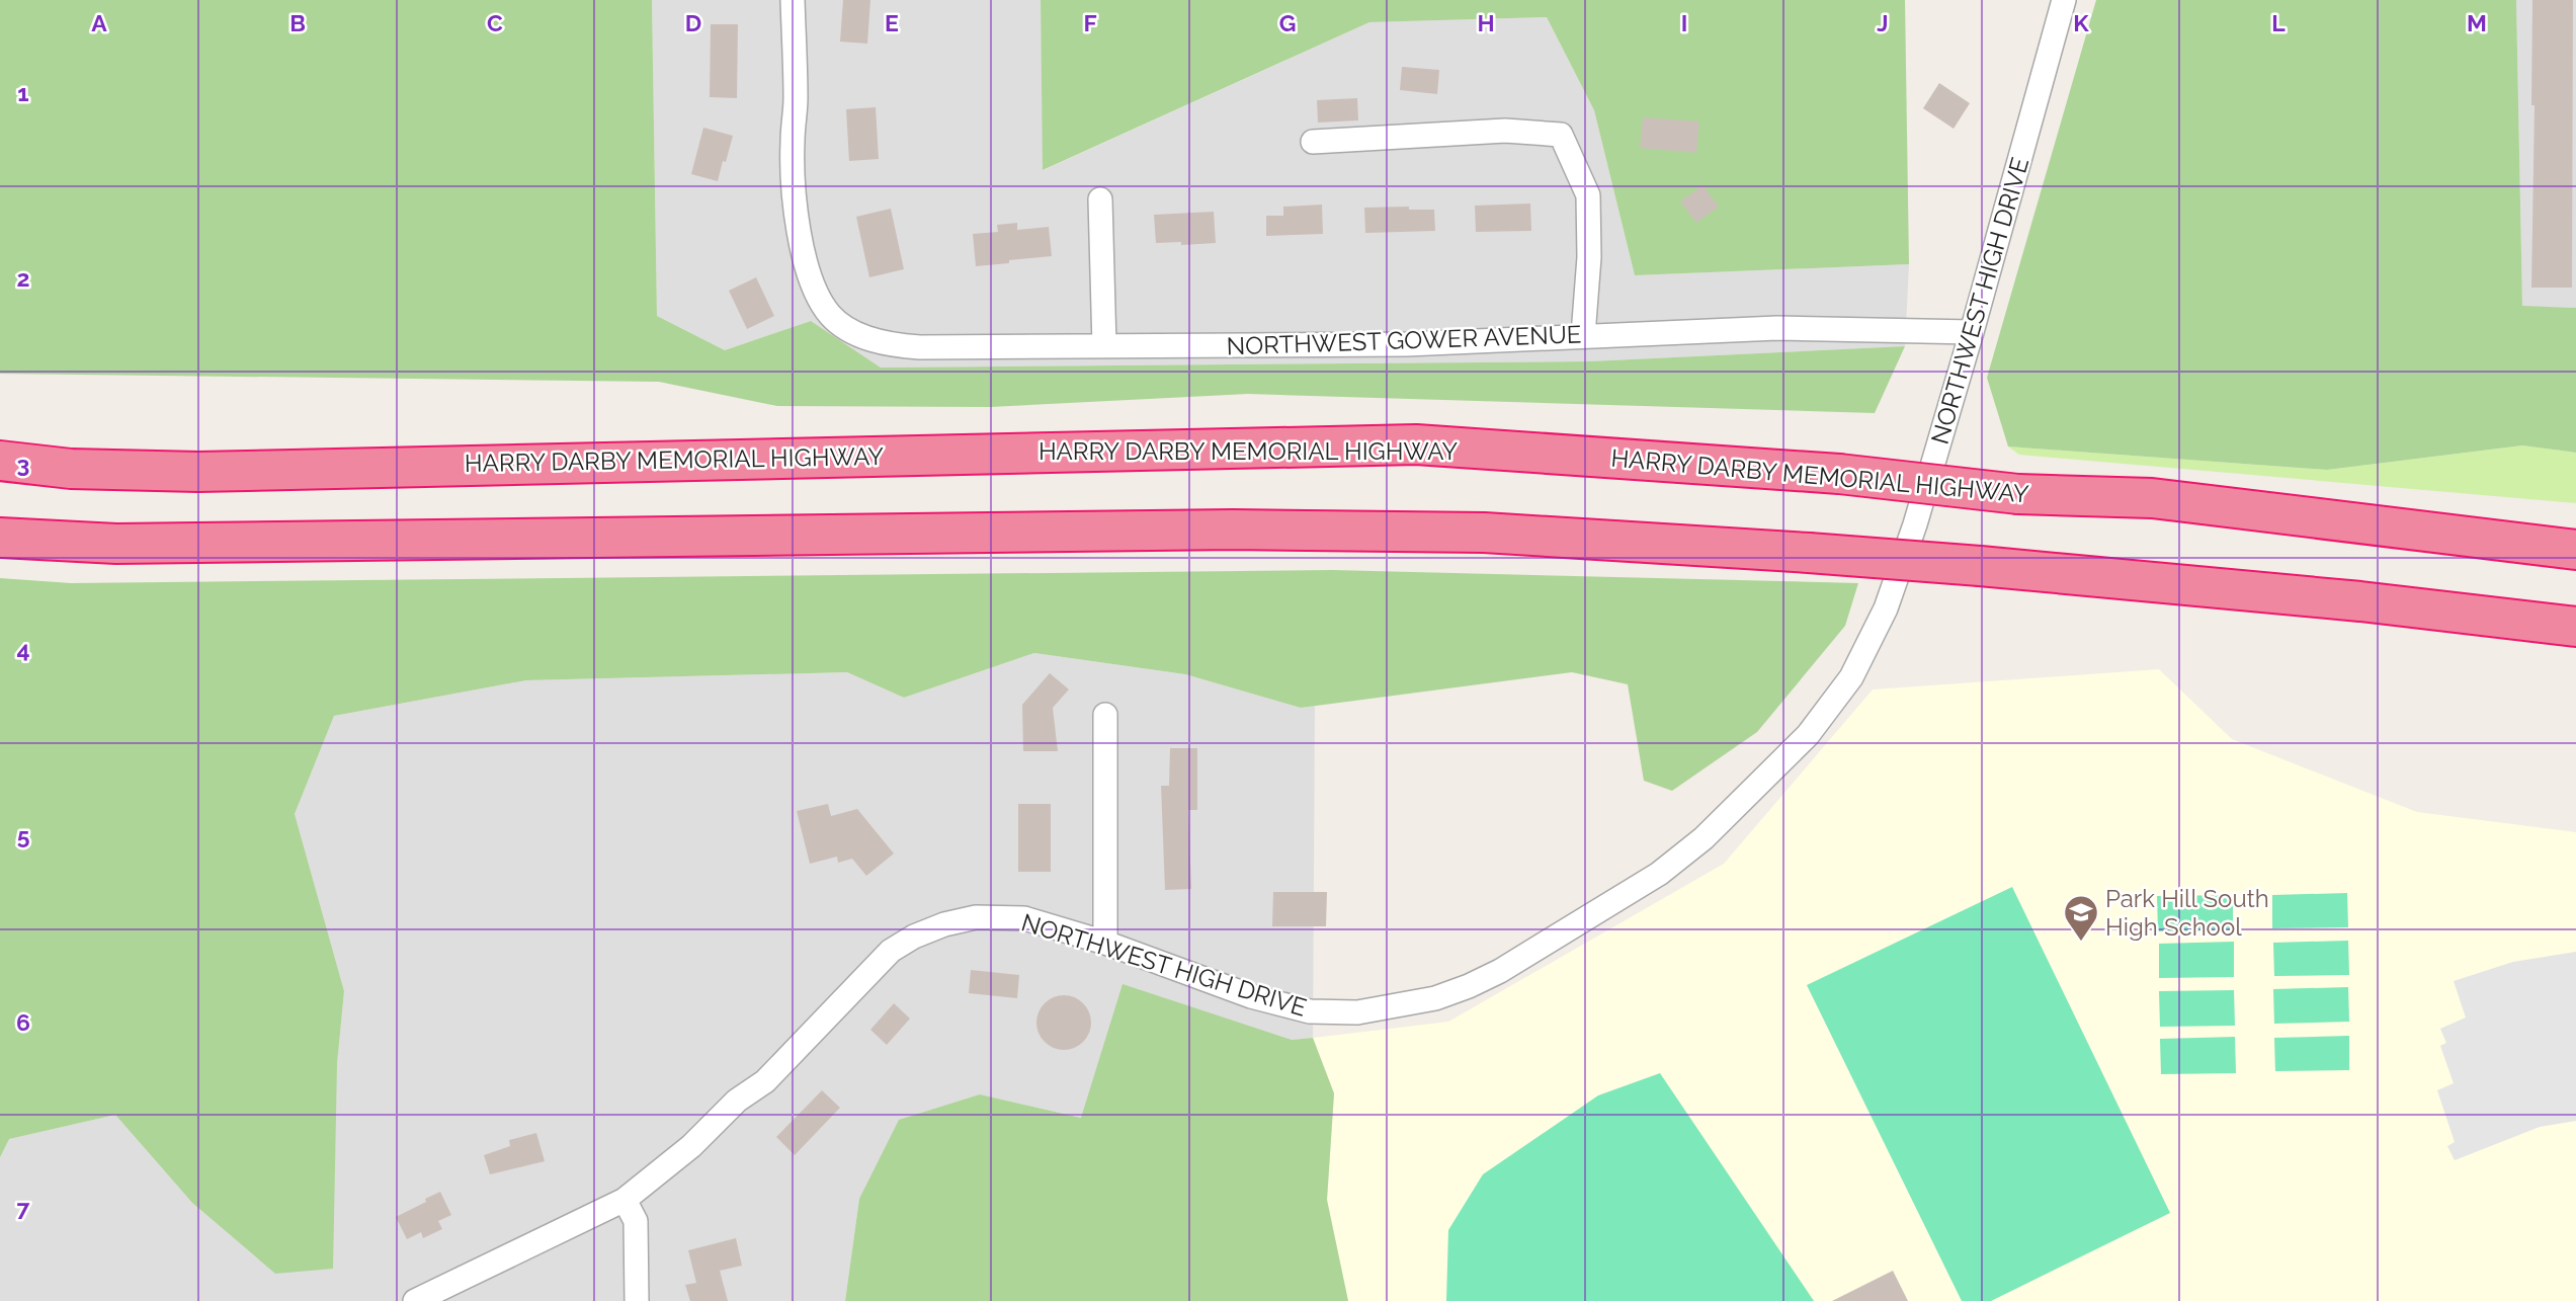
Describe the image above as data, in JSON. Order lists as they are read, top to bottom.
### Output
{
  "streets": {
    "highway": ["HARRY DARBY MEMORIAL HIGHWAY"],
    "street": ["NORTHWEST HIGH DRIVE", "NORTHWEST GOWER AVENUE"]
  },
  "crossings": [
    ["NORTHWEST HIGH DRIVE", "NORTHWEST GOWER AVENUE"]
  ],
  "places": {
    "school or university": ["Park Hill South High School"]
  },
  "grid": {
    "columns": [
      "A",
      "B",
      "C",
      "D",
      "E",
      "F",
      "G",
      "H",
      "I",
      "J",
      "K",
      "L",
      "M"
    ],
    "rows": [
      "1",
      "2",
      "3",
      "4",
      "5",
      "6",
      "7"
    ]
  }
}
